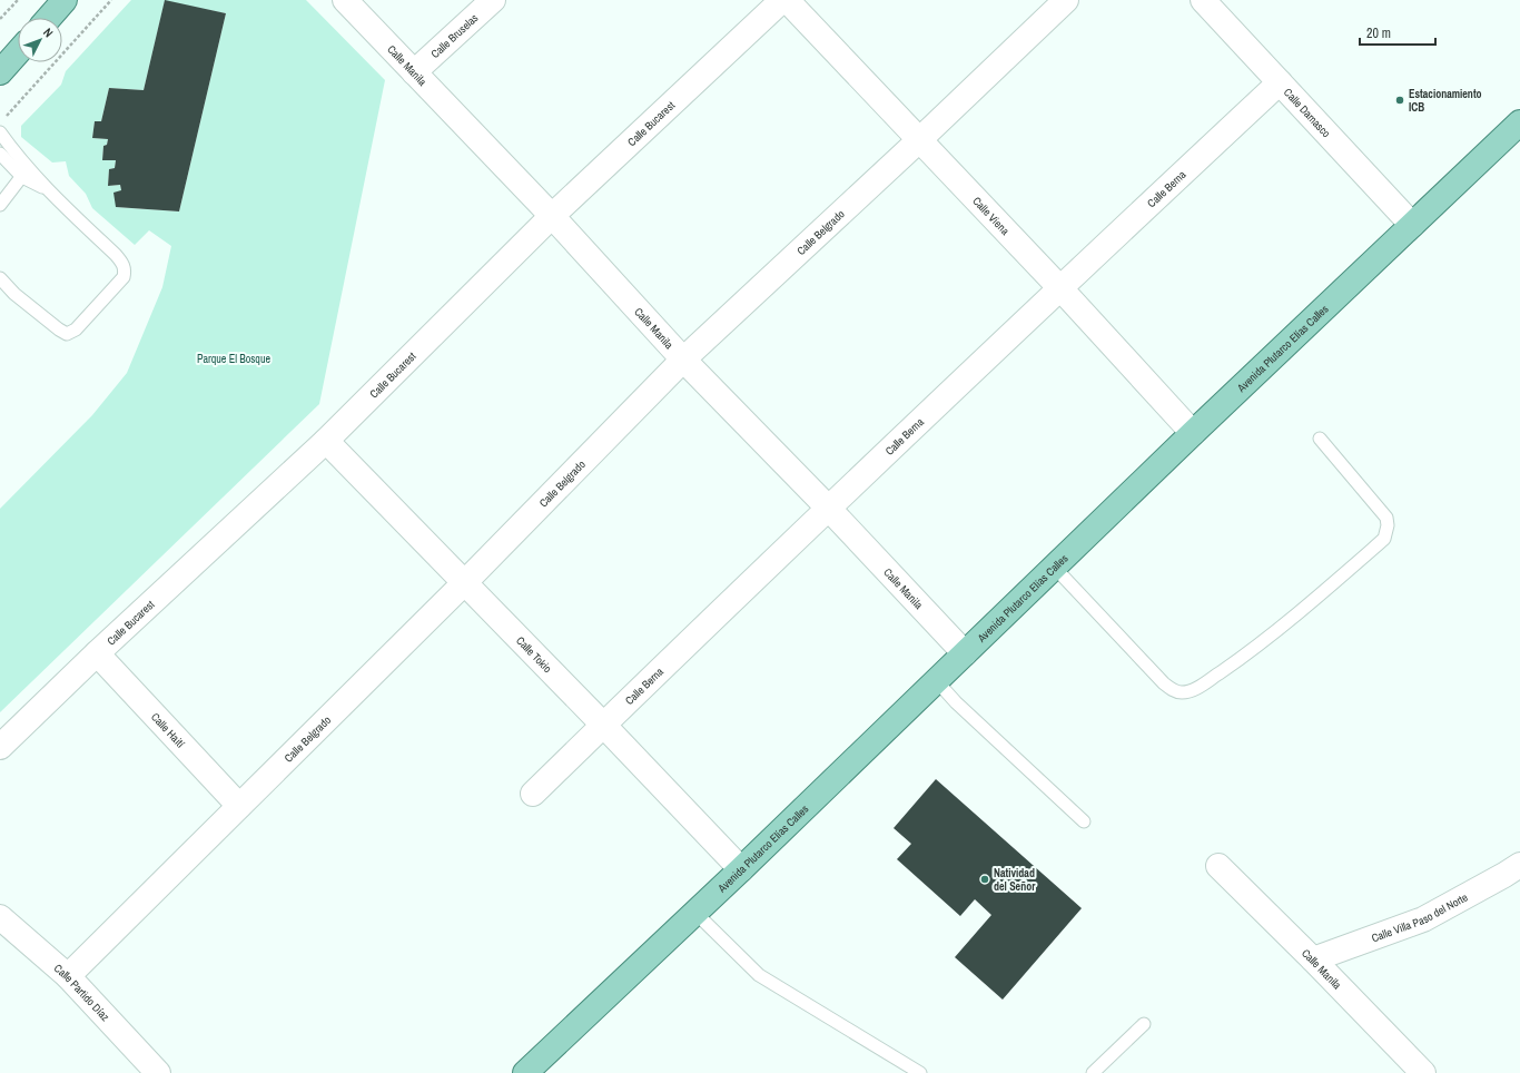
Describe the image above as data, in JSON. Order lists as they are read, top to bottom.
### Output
{
  "streets": {
    "main road": ["Avenida Plutarco Elías Calles"],
    "street": [
      "Calle Bruselas",
      "Calle Manila",
      "Calle Damasco",
      "Calle Bucarest",
      "Calle Berna",
      "Calle Viena",
      "Calle Belgrado",
      "Calle Tokio",
      "Calle Haití",
      "Calle Villa Paso del Norte",
      "Calle Partido Díaz"
    ]
  },
  "crossings": [
    ["Calle Bruselas", "Calle Manila"],
    ["Calle Manila", "Calle Bucarest"],
    ["Calle Manila", "Calle Berna"],
    ["Calle Manila", "Calle Belgrado"],
    ["Calle Manila", "Avenida Plutarco Elías Calles"],
    ["Calle Manila", "Calle Villa Paso del Norte"],
    ["Calle Damasco", "Calle Berna"],
    ["Calle Damasco", "Avenida Plutarco Elías Calles"],
    ["Calle Bucarest", "Calle Tokio"],
    ["Calle Bucarest", "Calle Haití"],
    ["Calle Berna", "Calle Viena"],
    ["Calle Berna", "Calle Tokio"],
    ["Calle Viena", "Calle Belgrado"],
    ["Calle Viena", "Avenida Plutarco Elías Calles"],
    ["Calle Belgrado", "Calle Tokio"],
    ["Calle Belgrado", "Calle Haití"],
    ["Calle Belgrado", "Calle Partido Díaz"],
    ["Avenida Plutarco Elías Calles", "Calle Tokio"]
  ],
  "parks": ["Parque El Bosque"],
  "places": ["Estacionamiento ICB", "Natividad del Señor"],
  "scale_bar": "20 m",
  "north": "top right"
}
